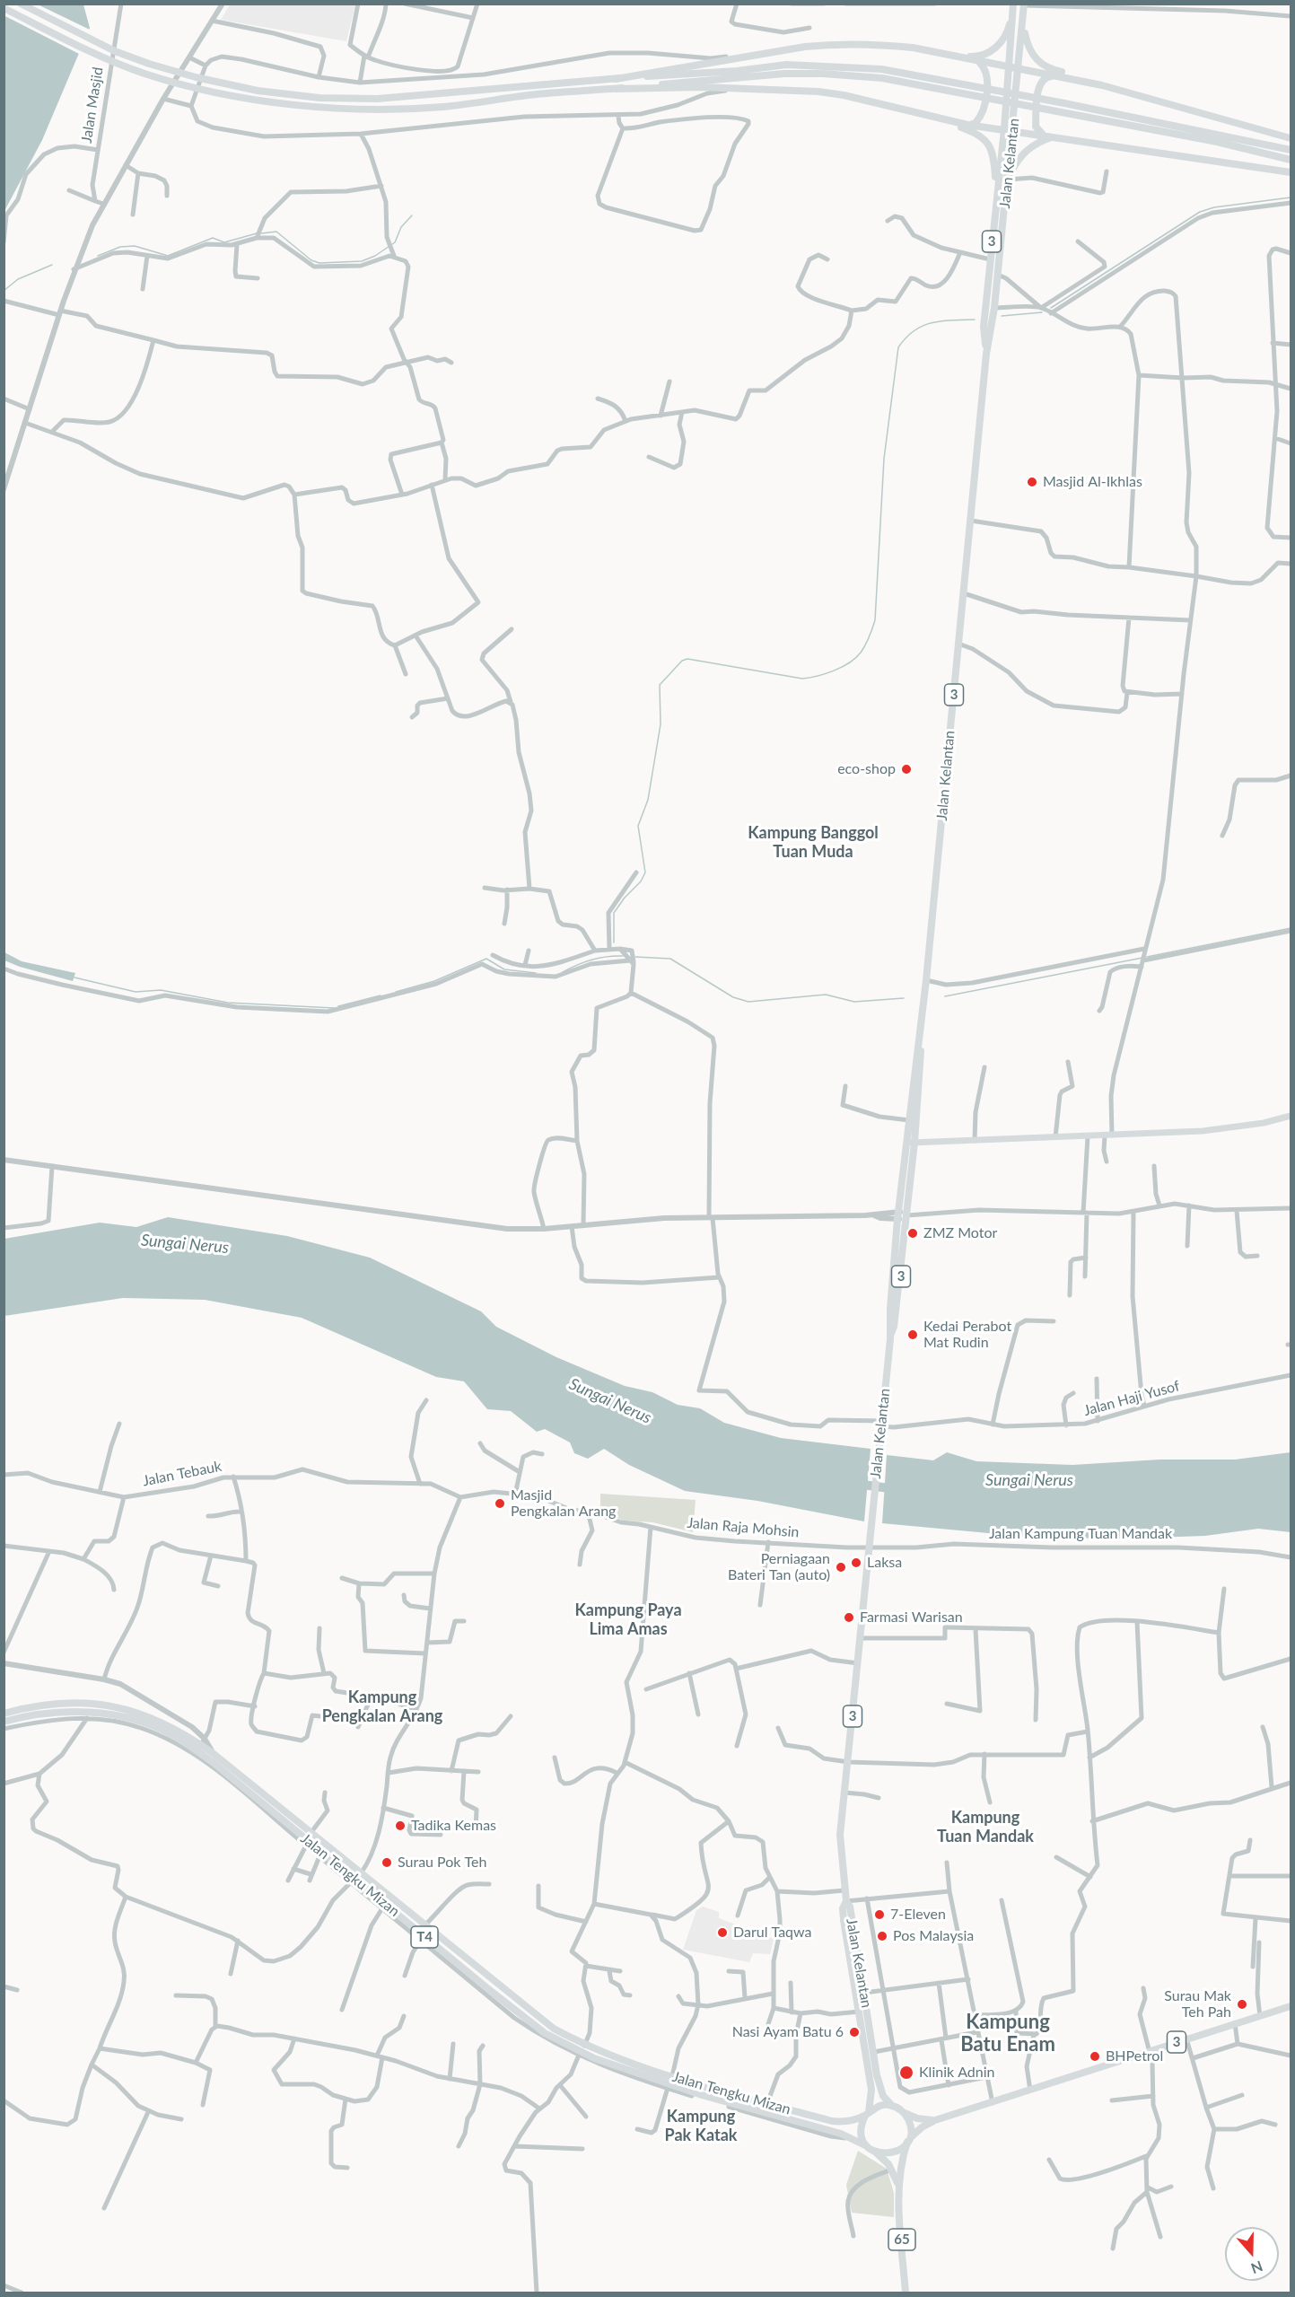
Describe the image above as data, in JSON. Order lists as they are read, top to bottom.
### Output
{
  "streets": {
    "highway": [
      "Jalan Kelantan",
      "3",
      "Jalan Tengku Mizan",
      "T4"
    ],
    "main road": ["65"],
    "street": [
      "Jalan Masjid",
      "Jalan Haji Yusof",
      "Jalan Tebauk",
      "Jalan Raja Mohsin",
      "Jalan Kampung Tuan Mandak"
    ]
  },
  "crossings": [
    ["Jalan Kelantan", "3"],
    ["Jalan Kelantan", "Jalan Haji Yusof"],
    ["Jalan Kelantan", "Jalan Raja Mohsin"],
    ["Jalan Kelantan", "Jalan Kampung Tuan Mandak"],
    ["Jalan Kelantan", "Jalan Tengku Mizan"],
    ["Jalan Kelantan", "65"],
    ["3", "Jalan Raja Mohsin"],
    ["3", "Jalan Kampung Tuan Mandak"],
    ["3", "Jalan Tengku Mizan"],
    ["3", "65"],
    ["Jalan Tebauk", "Jalan Raja Mohsin"],
    ["Jalan Raja Mohsin", "Jalan Kampung Tuan Mandak"],
    ["Jalan Tengku Mizan", "65"]
  ],
  "districts": [
    "Kampung Banggol Tuan Muda",
    "Kampung Paya Lima Amas",
    "Kampung Pengkalan Arang",
    "Kampung Tuan Mandak",
    "Kampung Batu Enam",
    "Kampung Pak Katak"
  ],
  "water": ["Sungai Nerus"],
  "places": [
    "Masjid Al-Ikhlas",
    "eco-shop",
    "ZMZ Motor",
    "Kedai Perabot Mat Rudin",
    "Masjid Pengkalan Arang",
    "Laksa",
    "Perniagaan Bateri Tan (auto)",
    "Farmasi Warisan",
    "Tadika Kemas",
    "Surau Pok Teh",
    "7-Eleven",
    "Darul Taqwa",
    "Pos Malaysia",
    "Surau Mak Teh Pah",
    "Nasi Ayam Batu 6",
    "BHPetrol",
    "Klinik Adnin"
  ],
  "north": "bottom"
}
